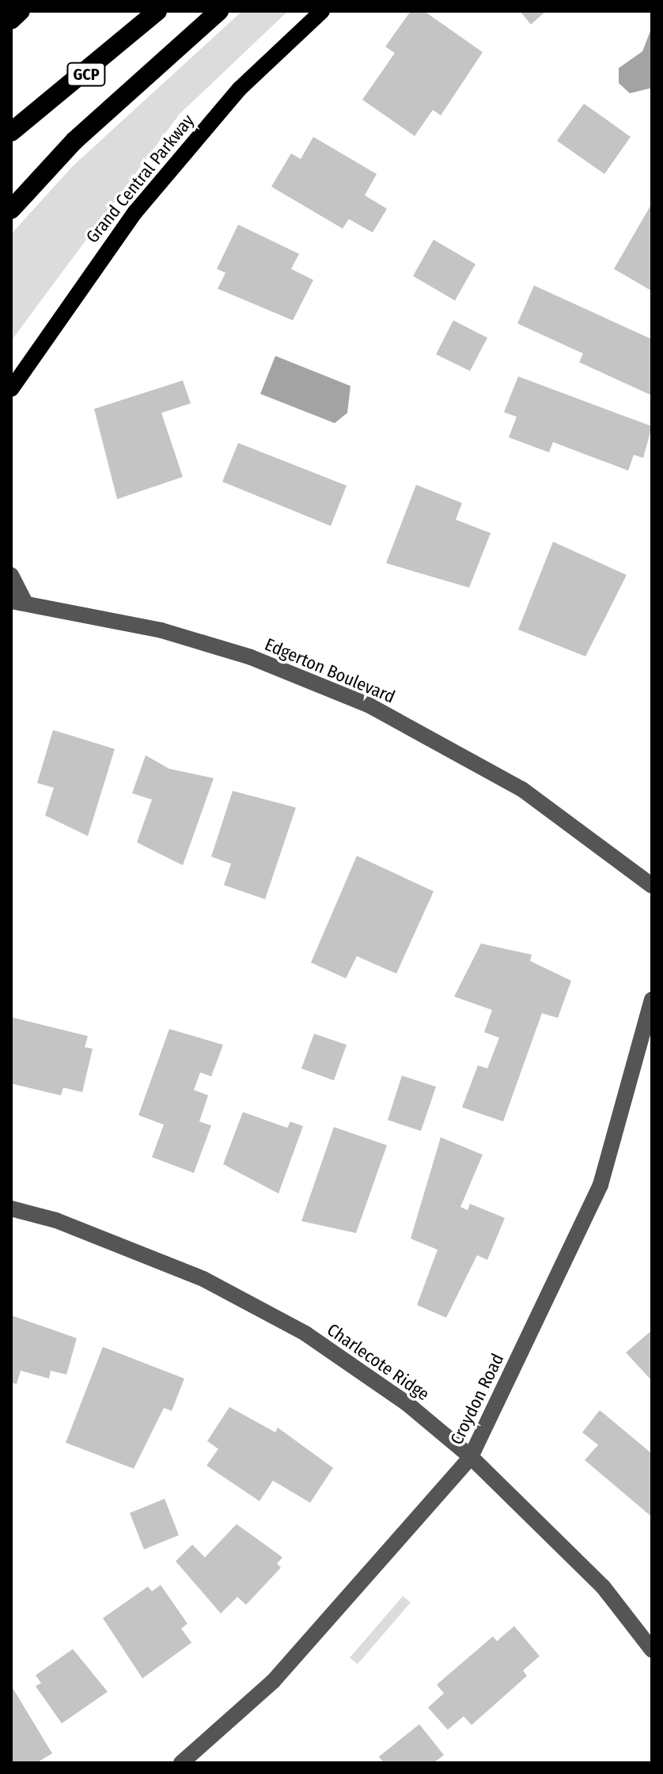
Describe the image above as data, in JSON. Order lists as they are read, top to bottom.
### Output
{
  "streets": {
    "highway": ["GCP"],
    "main road": ["Grand Central Parkway"],
    "street": ["Edgerton Boulevard", "Charlecote Ridge", "Croydon Road"]
  },
  "crossings": [
    ["Charlecote Ridge", "Croydon Road"]
  ]
}
